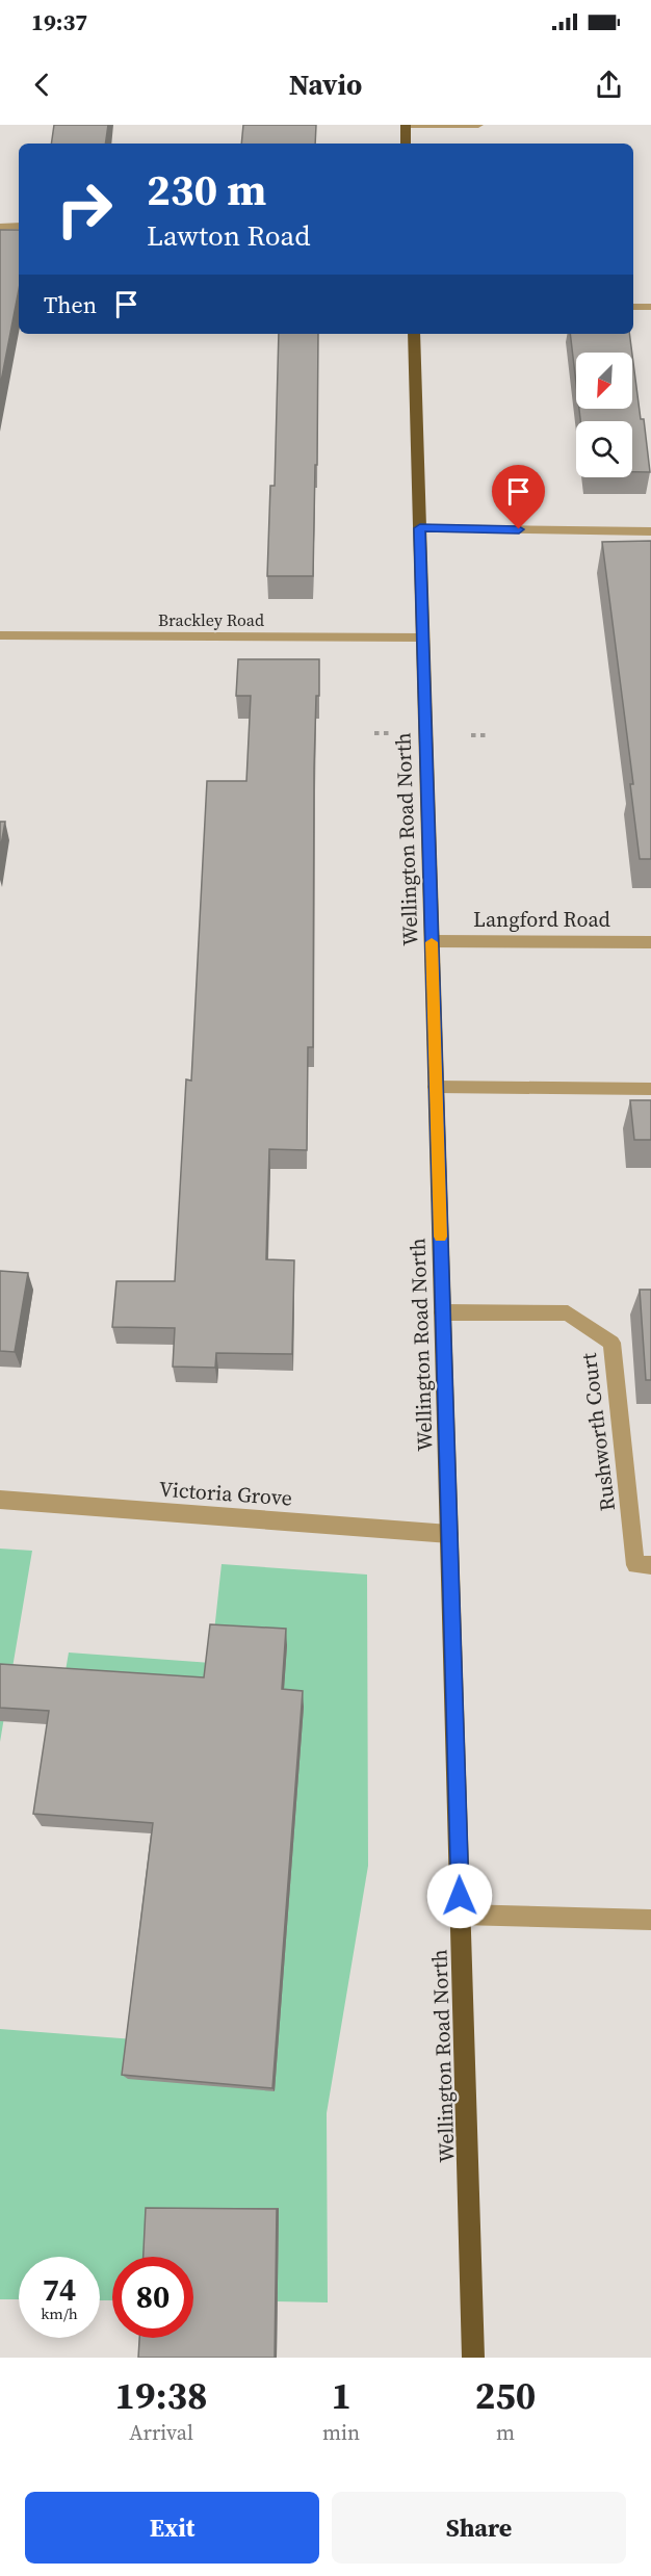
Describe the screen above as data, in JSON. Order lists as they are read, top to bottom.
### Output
{
  "streets": {
    "highway": ["Wellington Road North"],
    "street": [
      "Brackley Road",
      "Langford Road",
      "Rushworth Court",
      "Victoria Grove"
    ]
  },
  "crossings": [
    ["Brackley Road", "Wellington Road North"],
    ["Wellington Road North", "Langford Road"],
    ["Wellington Road North", "Rushworth Court"],
    ["Wellington Road North", "Victoria Grove"]
  ],
  "north": "bottom left",
  "page": {
    "status": "19:37",
    "header": "Navio",
    "turn": ["230 m", "Lawton Road"],
    "then": "Then",
    "speed": "74 km/h",
    "limit": "80",
    "eta": [
      "19:38",
      "Arrival",
      "1",
      "min",
      "250",
      "m"
    ],
    "buttons": ["Exit", "Share"]
  }
}
